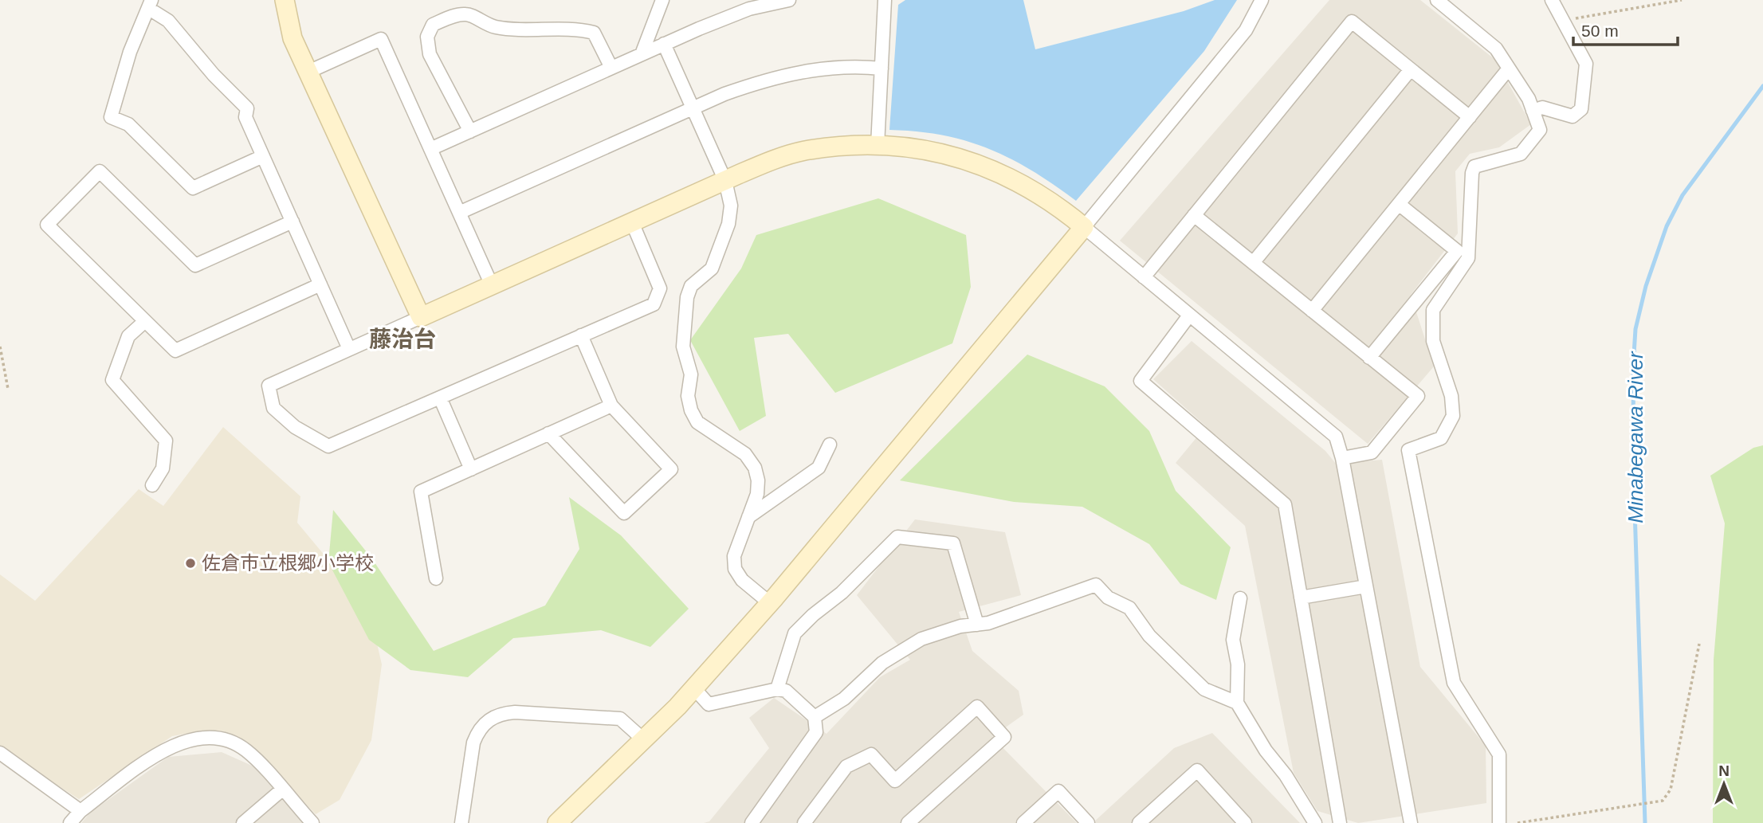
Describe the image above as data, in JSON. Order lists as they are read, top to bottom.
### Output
{
  "districts": ["藤治台"],
  "water": ["Minabegawa River"],
  "places": ["佐倉市立根郷小学校"],
  "scale_bar": "50 m",
  "north": "top"
}
